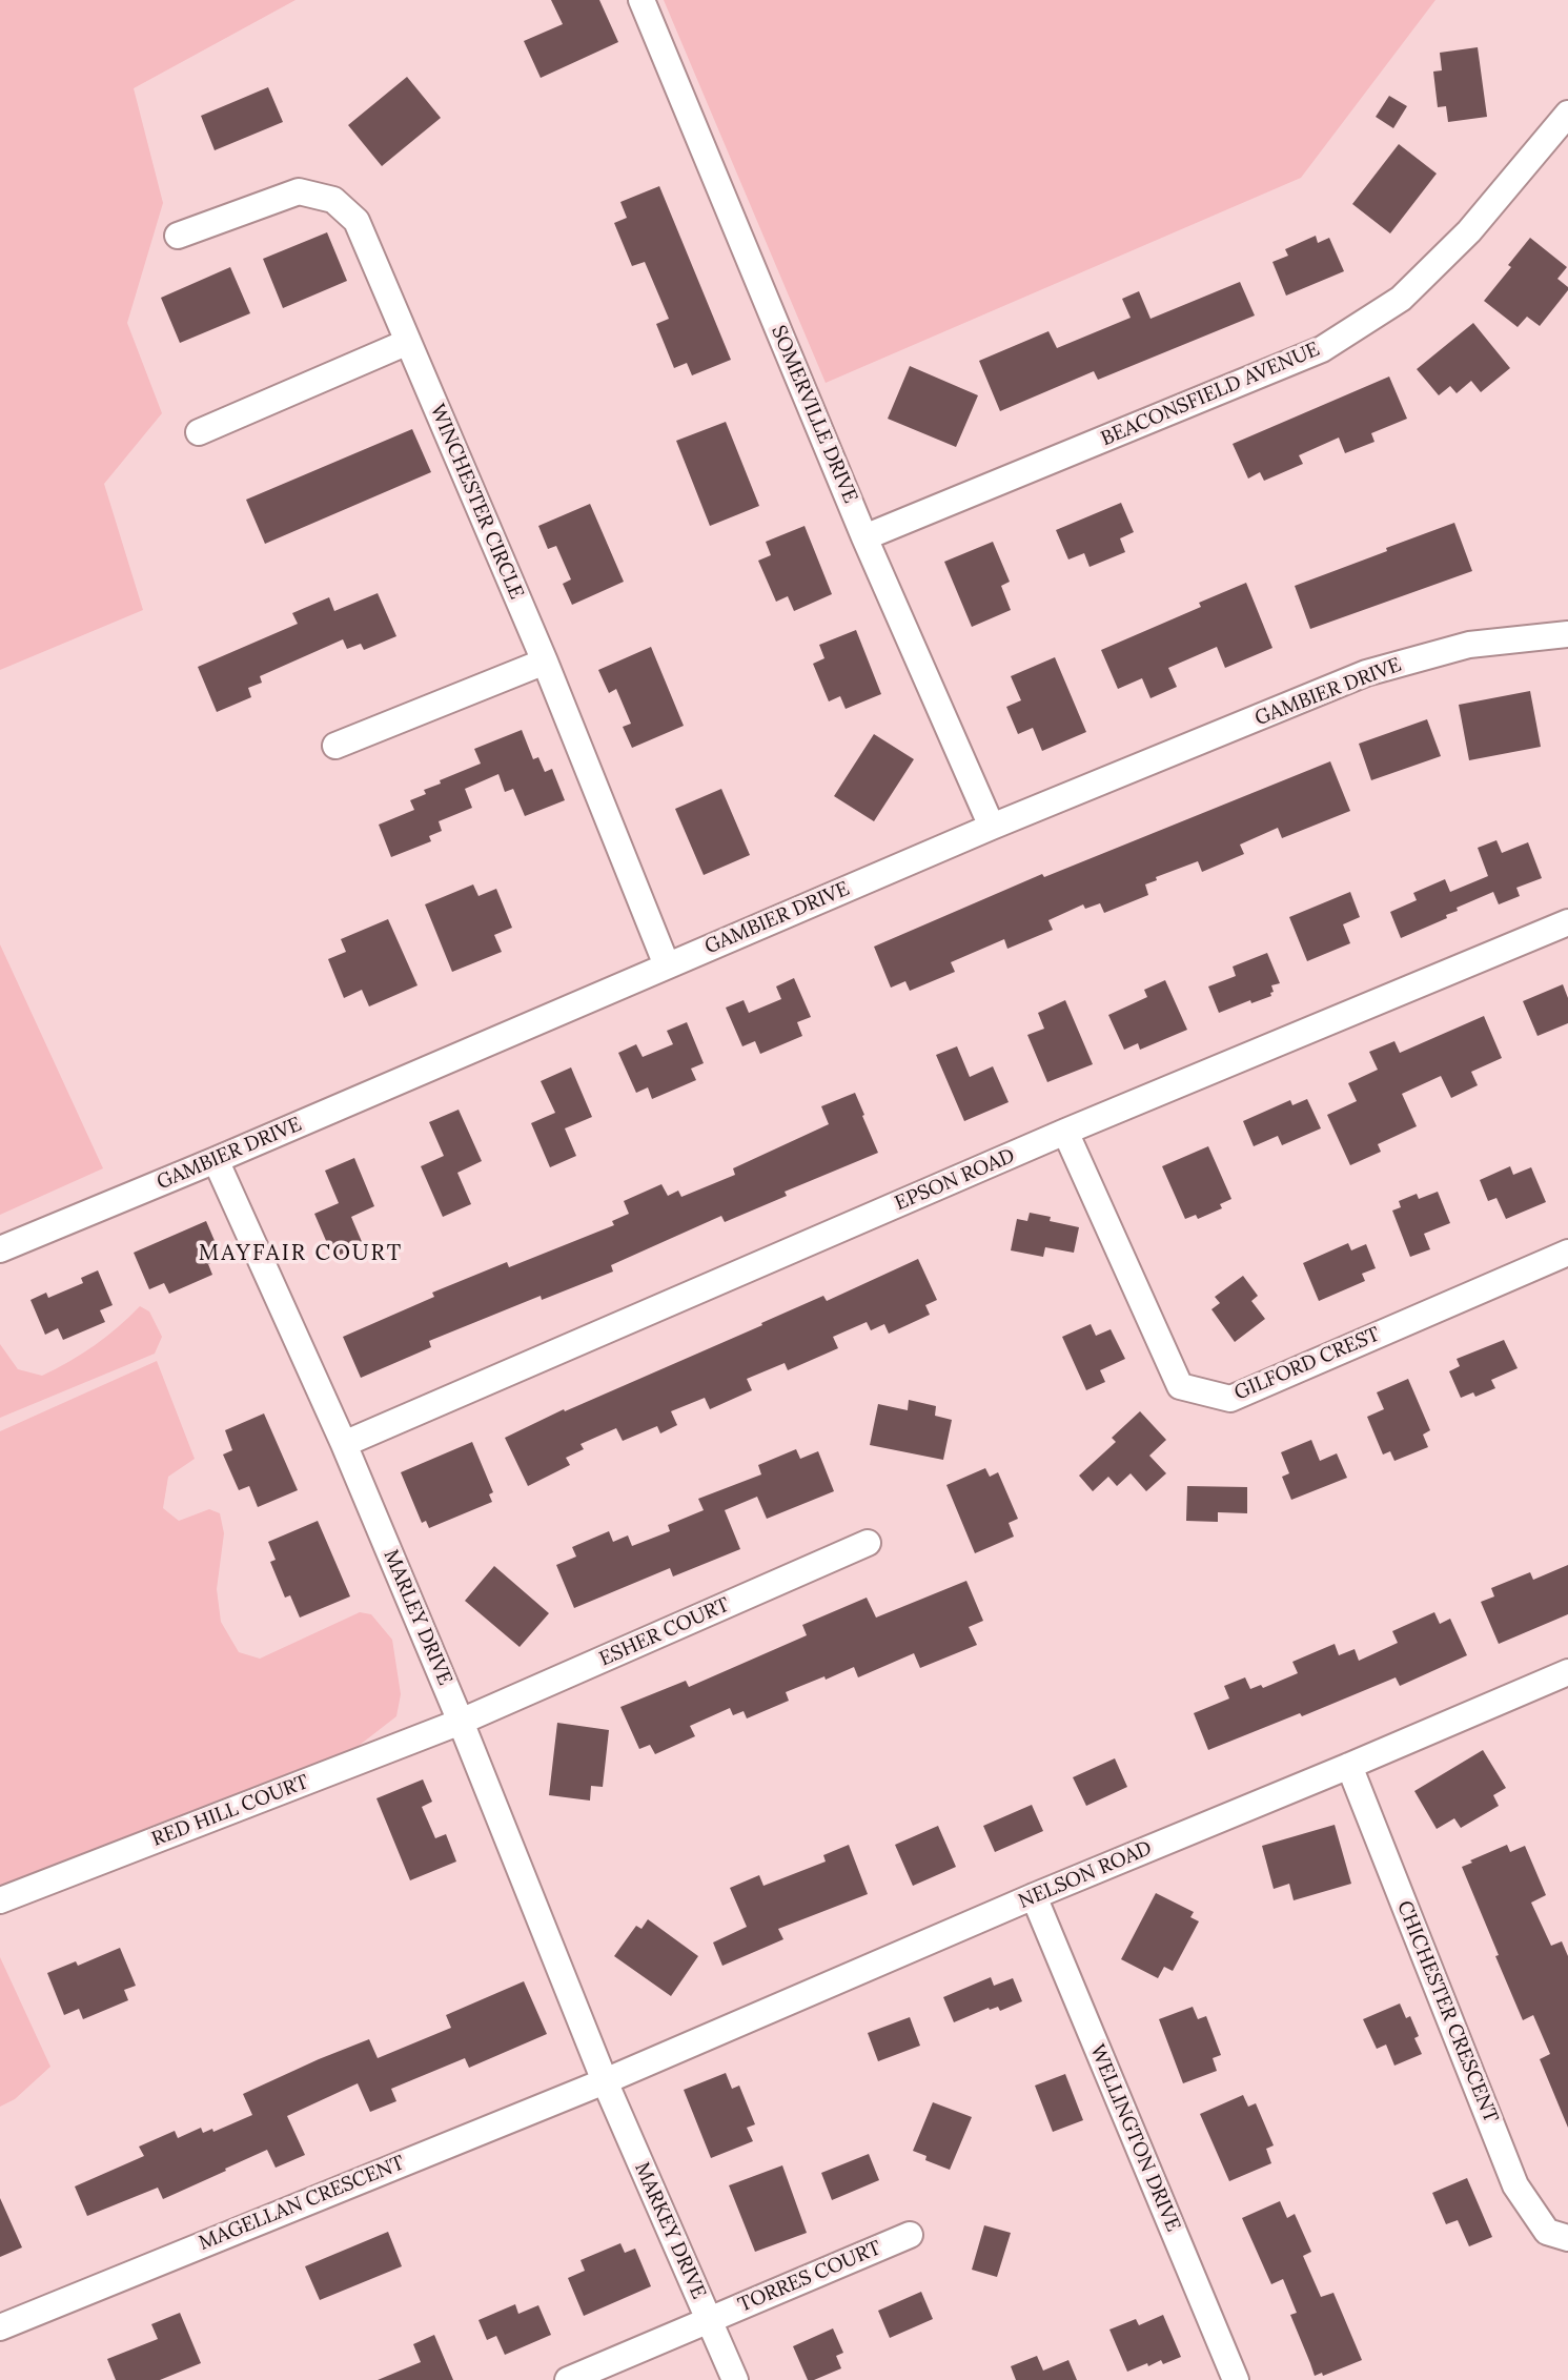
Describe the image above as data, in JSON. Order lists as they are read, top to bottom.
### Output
{
  "streets": {
    "street": [
      "BEACONSFIELD AVENUE",
      "SOMERVILLE DRIVE",
      "WINCHESTER CIRCLE",
      "GAMBIER DRIVE",
      "EPSON ROAD",
      "GILFORD CREST",
      "MARLEY DRIVE",
      "ESHER COURT",
      "RED HILL COURT",
      "NELSON ROAD",
      "CHICHESTER CRESCENT",
      "WELLINGTON DRIVE",
      "MAGELLAN CRESCENT",
      "MARKEY DRIVE",
      "TORRES COURT"
    ]
  },
  "crossings": [
    ["BEACONSFIELD AVENUE", "SOMERVILLE DRIVE"],
    ["SOMERVILLE DRIVE", "GAMBIER DRIVE"],
    ["WINCHESTER CIRCLE", "GAMBIER DRIVE"],
    ["GAMBIER DRIVE", "MARLEY DRIVE"],
    ["EPSON ROAD", "GILFORD CREST"],
    ["EPSON ROAD", "MARLEY DRIVE"],
    ["MARLEY DRIVE", "ESHER COURT"],
    ["MARLEY DRIVE", "RED HILL COURT"],
    ["MARLEY DRIVE", "NELSON ROAD"],
    ["MARLEY DRIVE", "MAGELLAN CRESCENT"],
    ["MARLEY DRIVE", "MARKEY DRIVE"],
    ["ESHER COURT", "RED HILL COURT"],
    ["NELSON ROAD", "CHICHESTER CRESCENT"],
    ["NELSON ROAD", "WELLINGTON DRIVE"],
    ["NELSON ROAD", "MAGELLAN CRESCENT"],
    ["NELSON ROAD", "MARKEY DRIVE"],
    ["MAGELLAN CRESCENT", "MARKEY DRIVE"],
    ["MARKEY DRIVE", "TORRES COURT"]
  ],
  "districts": ["MAYFAIR COURT"]
}
